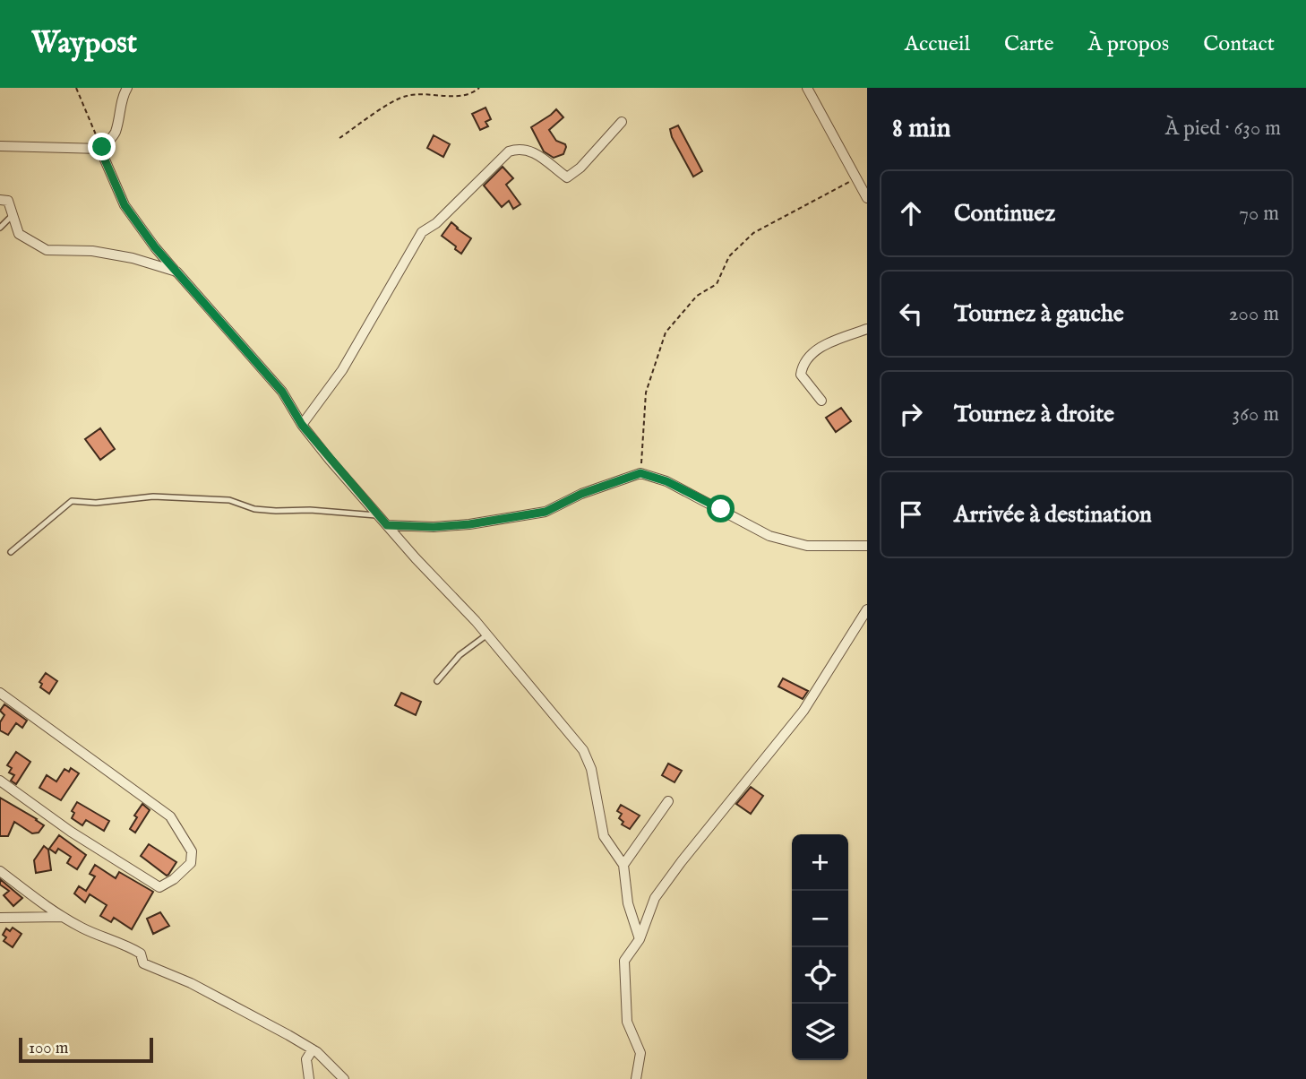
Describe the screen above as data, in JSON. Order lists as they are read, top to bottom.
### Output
{
  "scale_bar": "100 m",
  "page": {
    "header": "Waypost",
    "nav": [
      "Accueil",
      "Carte",
      "À propos",
      "Contact"
    ],
    "heading": ["8 min", "À pied · 630 m"],
    "list": [
      ["Continuez", "70 m"],
      ["Tournez à gauche", "200 m"],
      ["Tournez à droite", "360 m"],
      "Arrivée à destination"
    ],
    "map_buttons": ["+", "−"],
    "scale": "100 m"
  }
}
